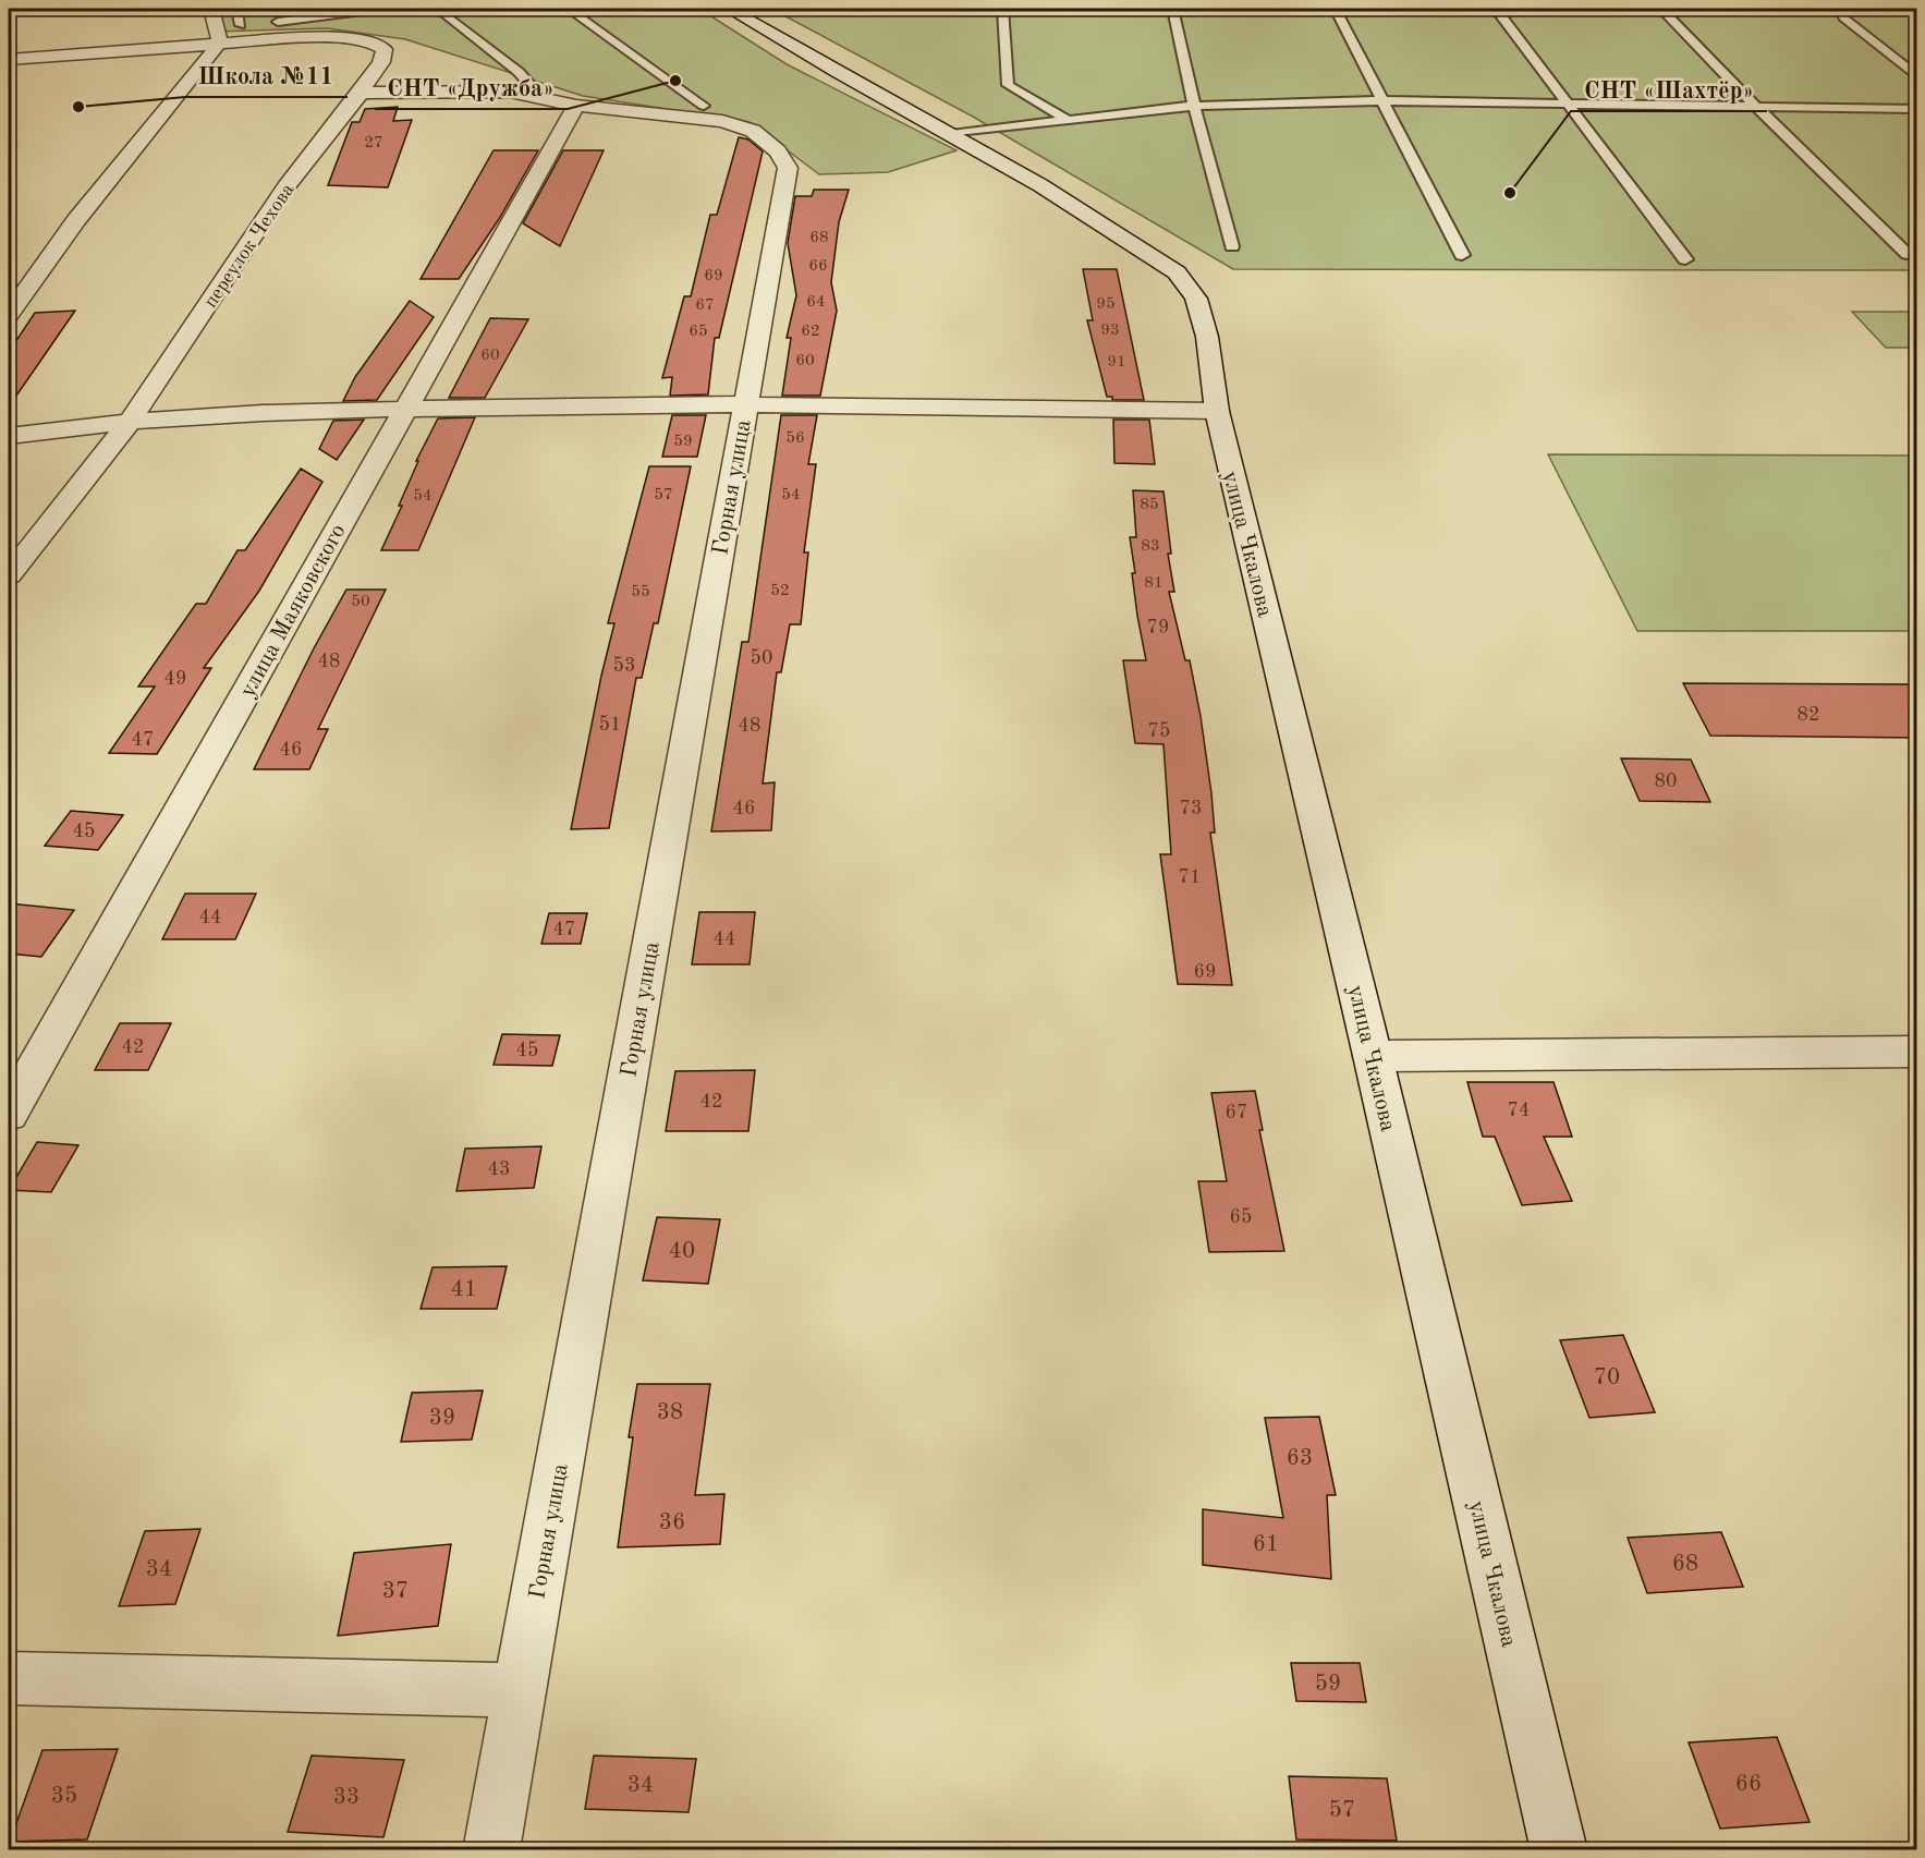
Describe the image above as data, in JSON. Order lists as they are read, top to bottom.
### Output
{
  "streets": {
    "street": [
      "переулок Чехова",
      "Горная улица",
      "улица Чкалова",
      "улица Маяковского"
    ]
  },
  "crossings": [
    ["Горная улица", "улица Маяковского"]
  ],
  "places": ["СНТ «Дружба»", "Школа №11", "СНТ «Шахтёр»"],
  "house_numbers": [
    "27",
    "68",
    "66",
    "69",
    "64",
    "95",
    "67",
    "93",
    "65",
    "62",
    "60",
    "60",
    "91",
    "56",
    "59",
    "57",
    "54",
    "54",
    "85",
    "83",
    "81",
    "52",
    "55",
    "50",
    "79",
    "50",
    "48",
    "53",
    "49",
    "82",
    "51",
    "48",
    "75",
    "47",
    "46",
    "80",
    "46",
    "73",
    "45",
    "71",
    "44",
    "47",
    "44",
    "69",
    "42",
    "45",
    "42",
    "74",
    "67",
    "43",
    "65",
    "40",
    "41",
    "70",
    "38",
    "39",
    "63",
    "36",
    "61",
    "68",
    "34",
    "37",
    "59",
    "66",
    "34",
    "35",
    "33",
    "57"
  ]
}
